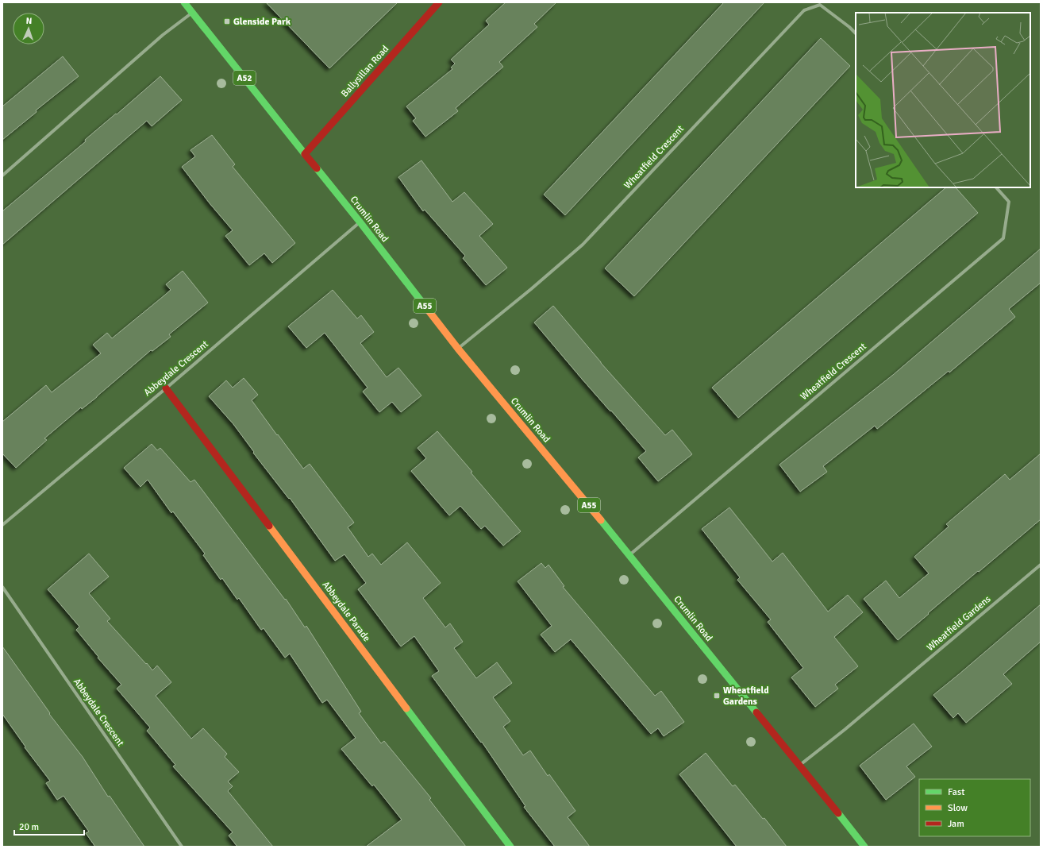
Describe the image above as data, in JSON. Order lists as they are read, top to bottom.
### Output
{
  "streets": {
    "main road": [
      "Ballysillan Road",
      "A52",
      "Crumlin Road",
      "A55",
      "Abbeydale Parade"
    ],
    "street": ["Wheatfield Crescent", "Abbeydale Crescent", "Wheatfield Gardens"]
  },
  "crossings": [
    ["Ballysillan Road", "Crumlin Road"],
    ["Wheatfield Crescent", "Crumlin Road"],
    ["Crumlin Road", "Abbeydale Crescent"],
    ["Crumlin Road", "Wheatfield Gardens"],
    ["Abbeydale Crescent", "Abbeydale Parade"]
  ],
  "places": {
    "transit": ["Glenside Park", "Wheatfield Gardens"]
  },
  "legend": ["Fast", "Slow", "Jam"],
  "scale_bar": "20 m",
  "north": "top"
}
